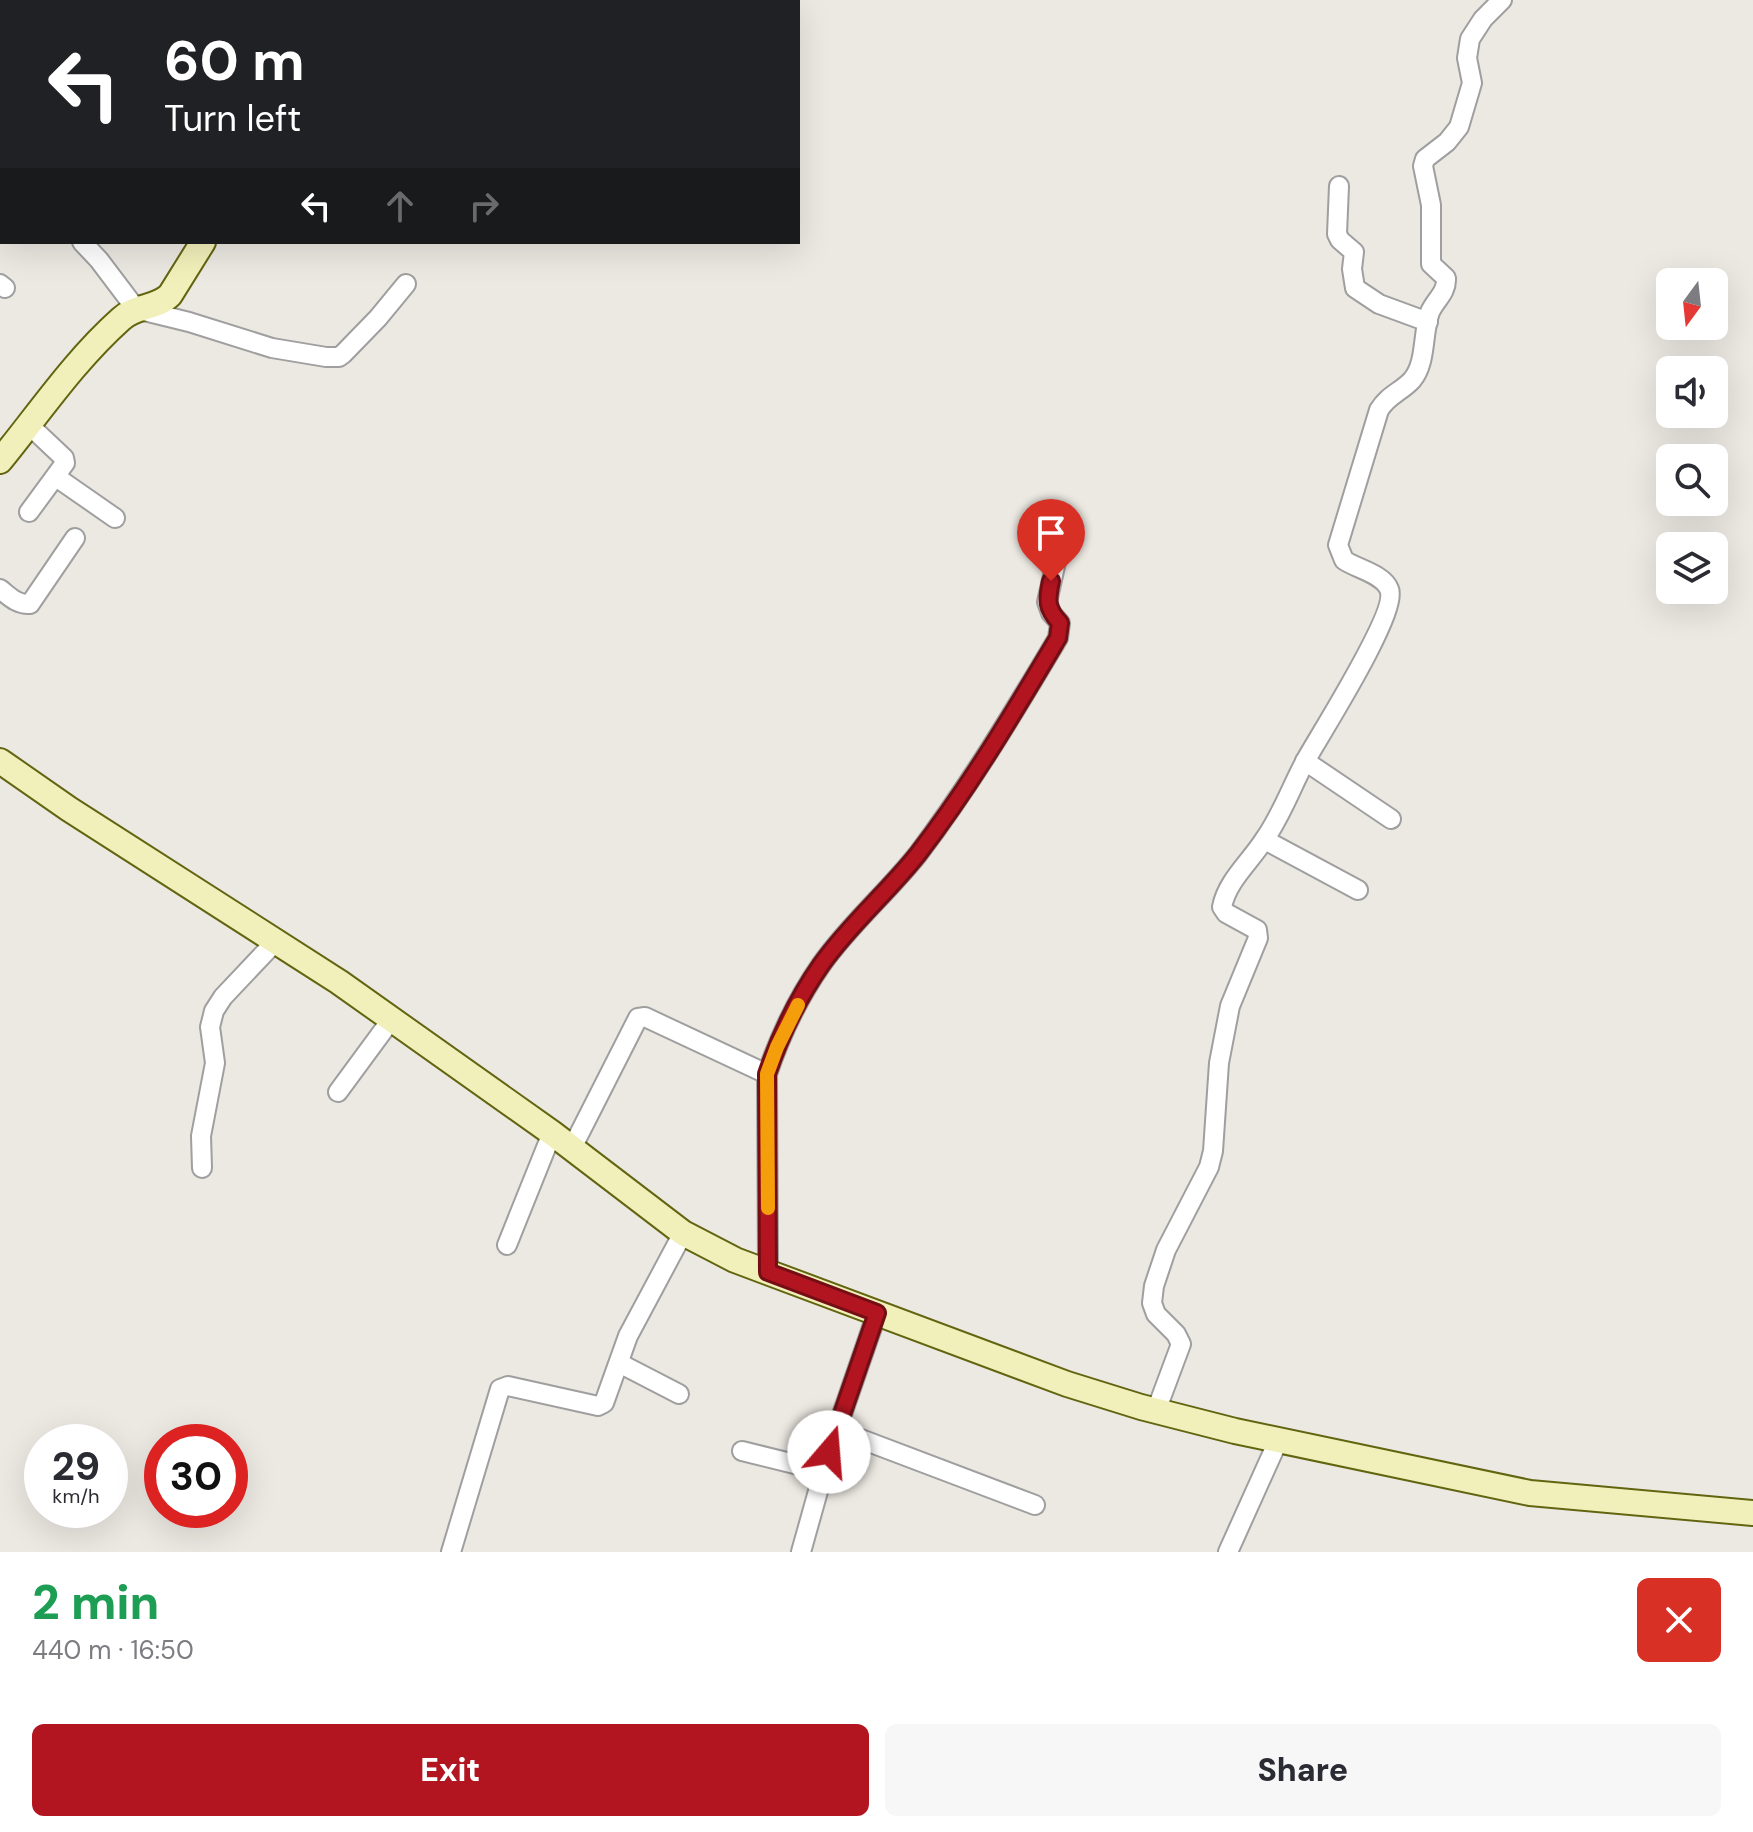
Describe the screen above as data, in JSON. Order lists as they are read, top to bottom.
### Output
{
  "north": "bottom",
  "page": {
    "turn": ["60 m", "Turn left"],
    "speed": "29 km/h",
    "limit": "30",
    "heading": ["2 min", "440 m · 16:50"],
    "buttons": ["Exit", "Share"]
  }
}
